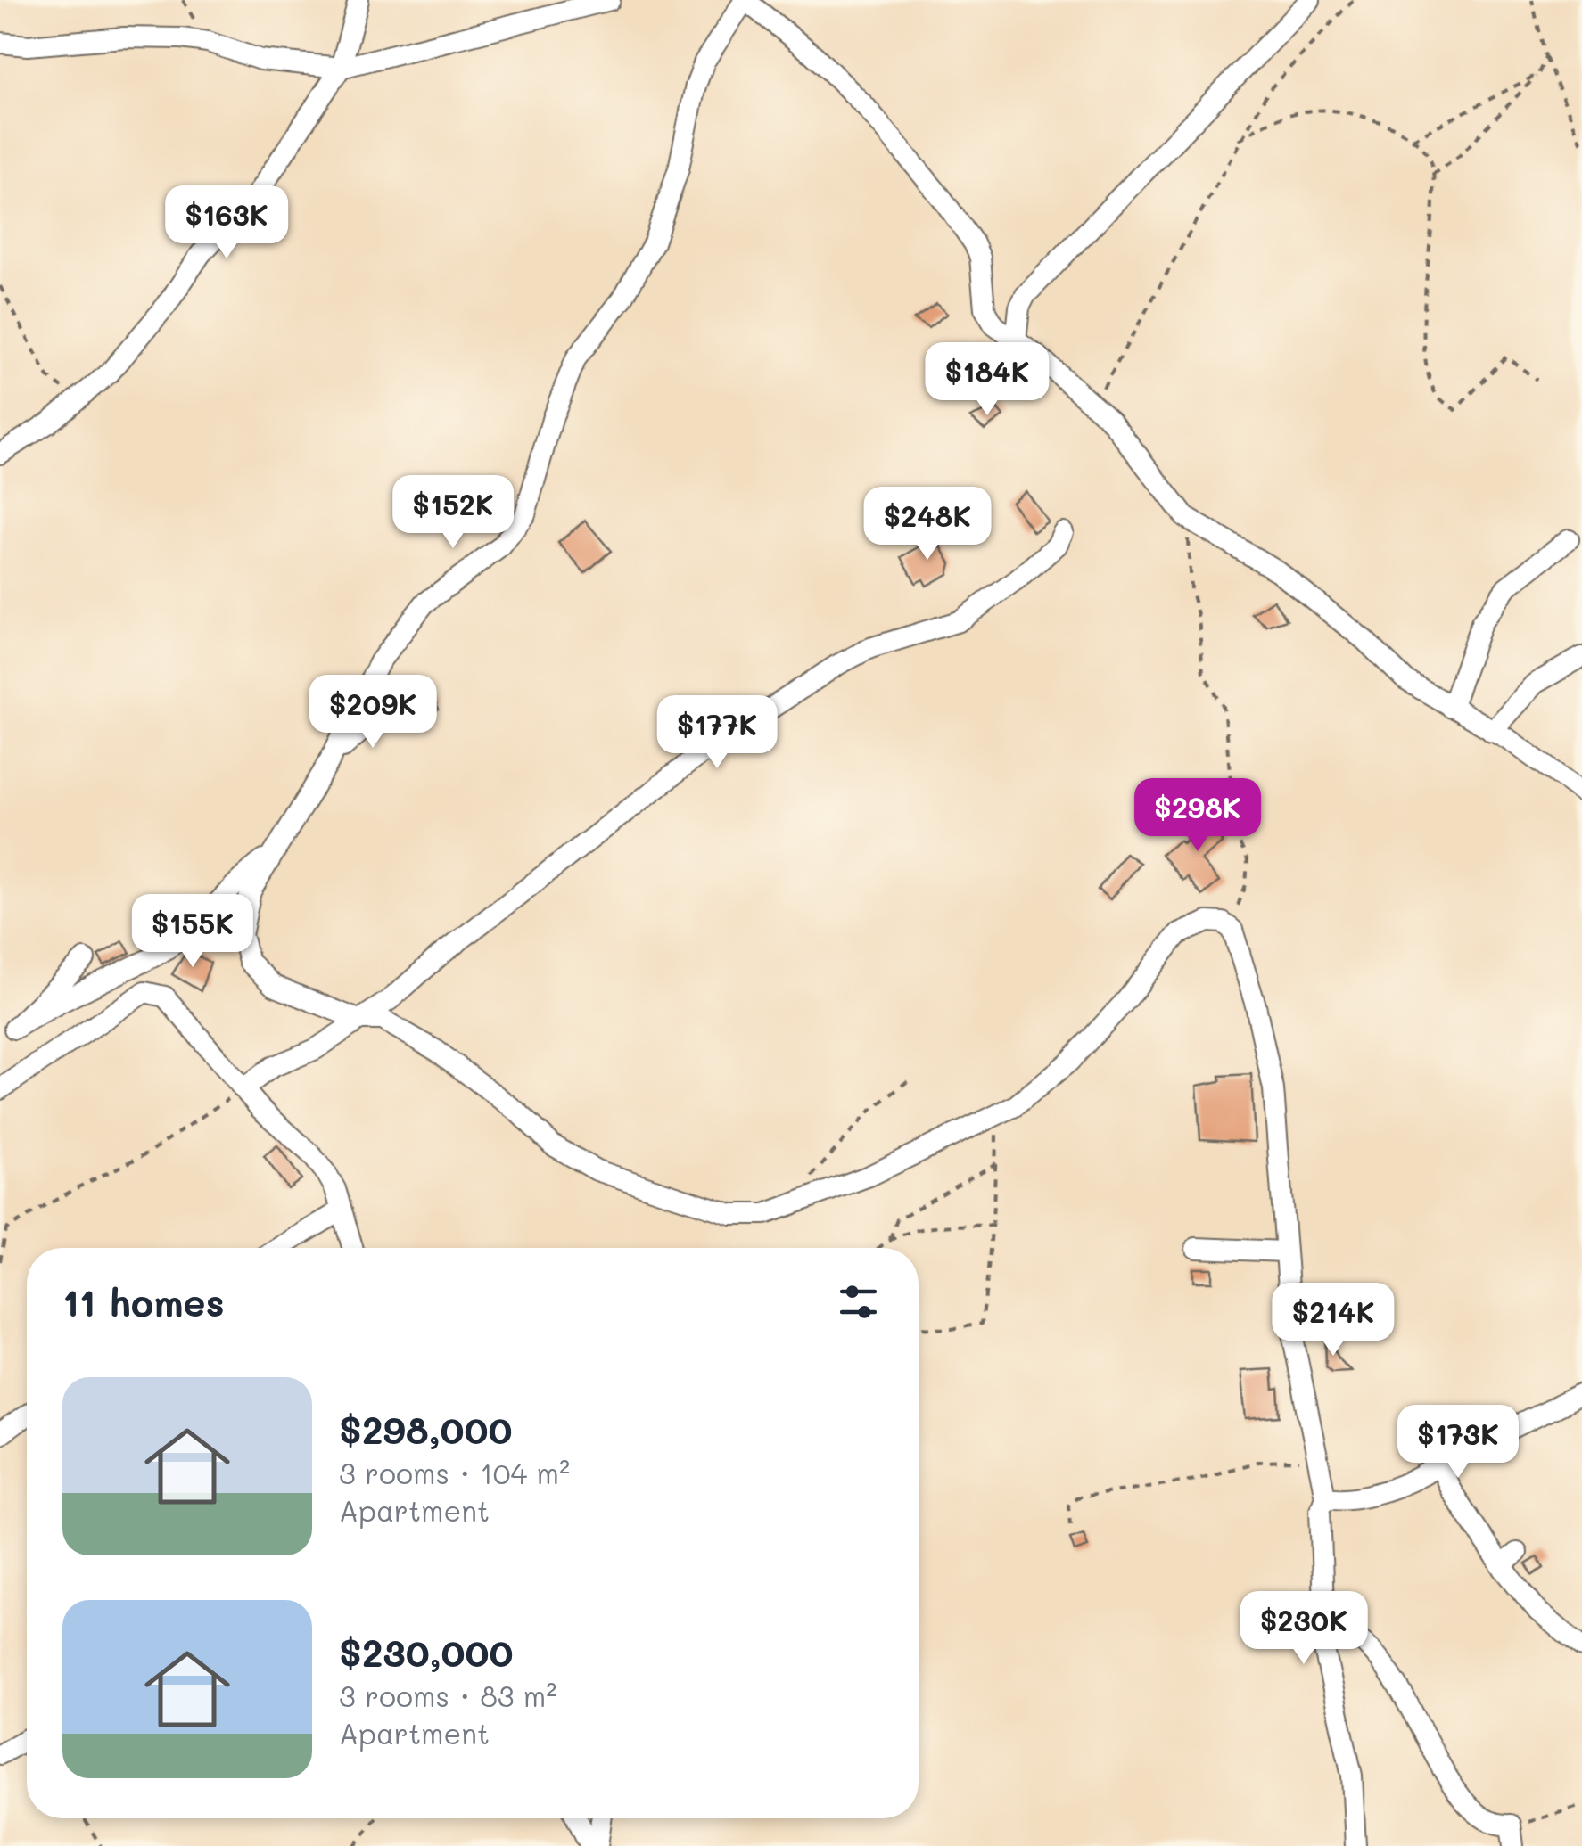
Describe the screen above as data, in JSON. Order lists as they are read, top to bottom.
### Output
{
  "page": {
    "price": [
      "$163K",
      "$184K",
      "$152K",
      "$248K",
      "$209K",
      "$177K",
      "$298K",
      "$155K",
      "$214K",
      "$173K",
      "$230K"
    ],
    "heading": "11 homes",
    "list": [
      {
        "name": "$298,000",
        "note": "3 rooms · 104 m² · Apartment"
      },
      {
        "name": "$230,000",
        "note": "3 rooms · 83 m² · Apartment"
      }
    ]
  }
}
